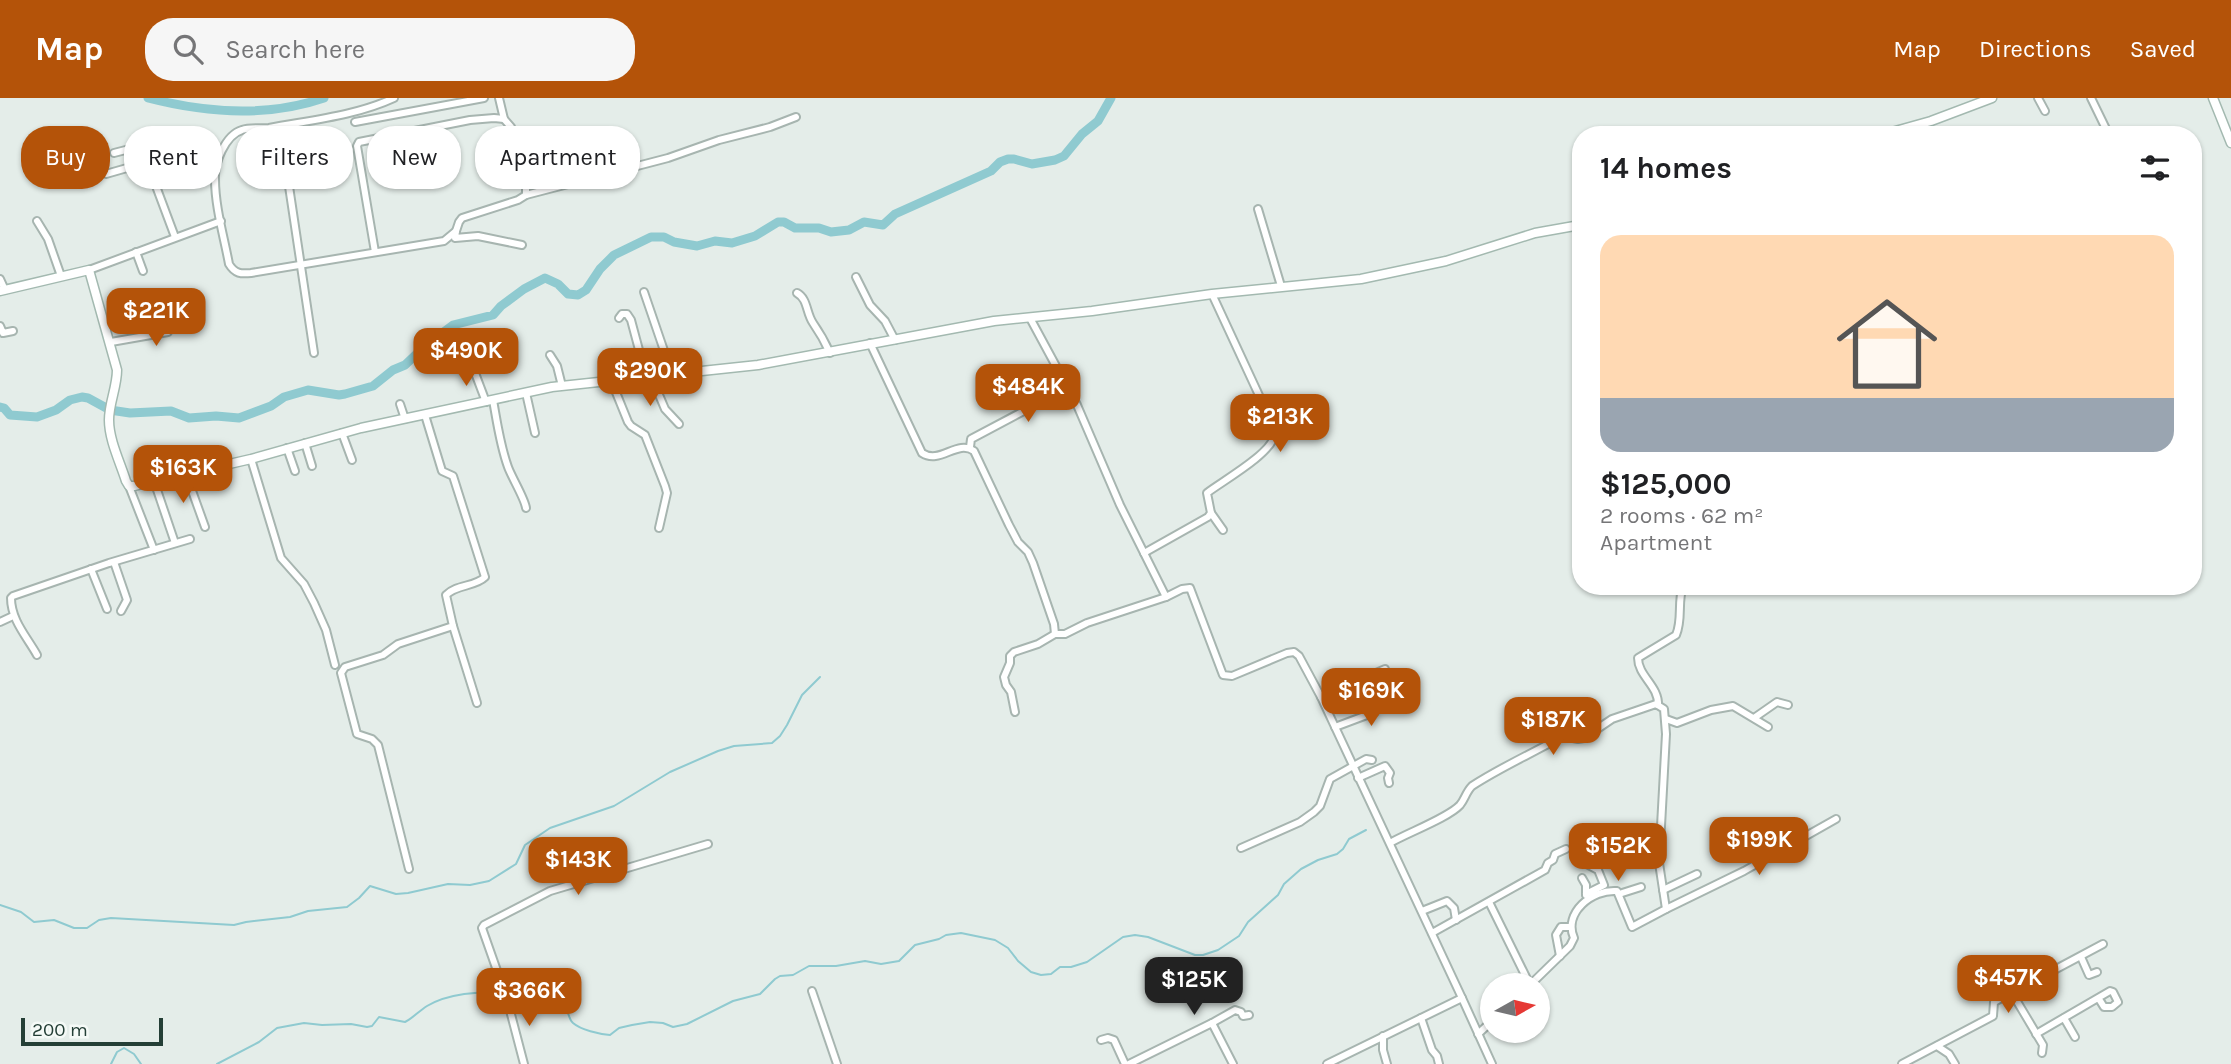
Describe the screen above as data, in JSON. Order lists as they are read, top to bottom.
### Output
{
  "scale_bar": "200 m",
  "north": "right",
  "page": {
    "header": "Map",
    "search": "Search here",
    "nav": ["Map", "Directions", "Saved"],
    "chip": [
      "Buy",
      "Rent",
      "Filters",
      "New",
      "Apartment"
    ],
    "heading": "14 homes",
    "list": [
      {
        "name": "$125,000",
        "note": "2 rooms · 62 m² · Apartment"
      }
    ],
    "price": [
      "$221K",
      "$490K",
      "$290K",
      "$484K",
      "$213K",
      "$163K",
      "$169K",
      "$187K",
      "$199K",
      "$152K",
      "$143K",
      "$457K",
      "$125K",
      "$366K"
    ],
    "scale": "200 m"
  }
}
